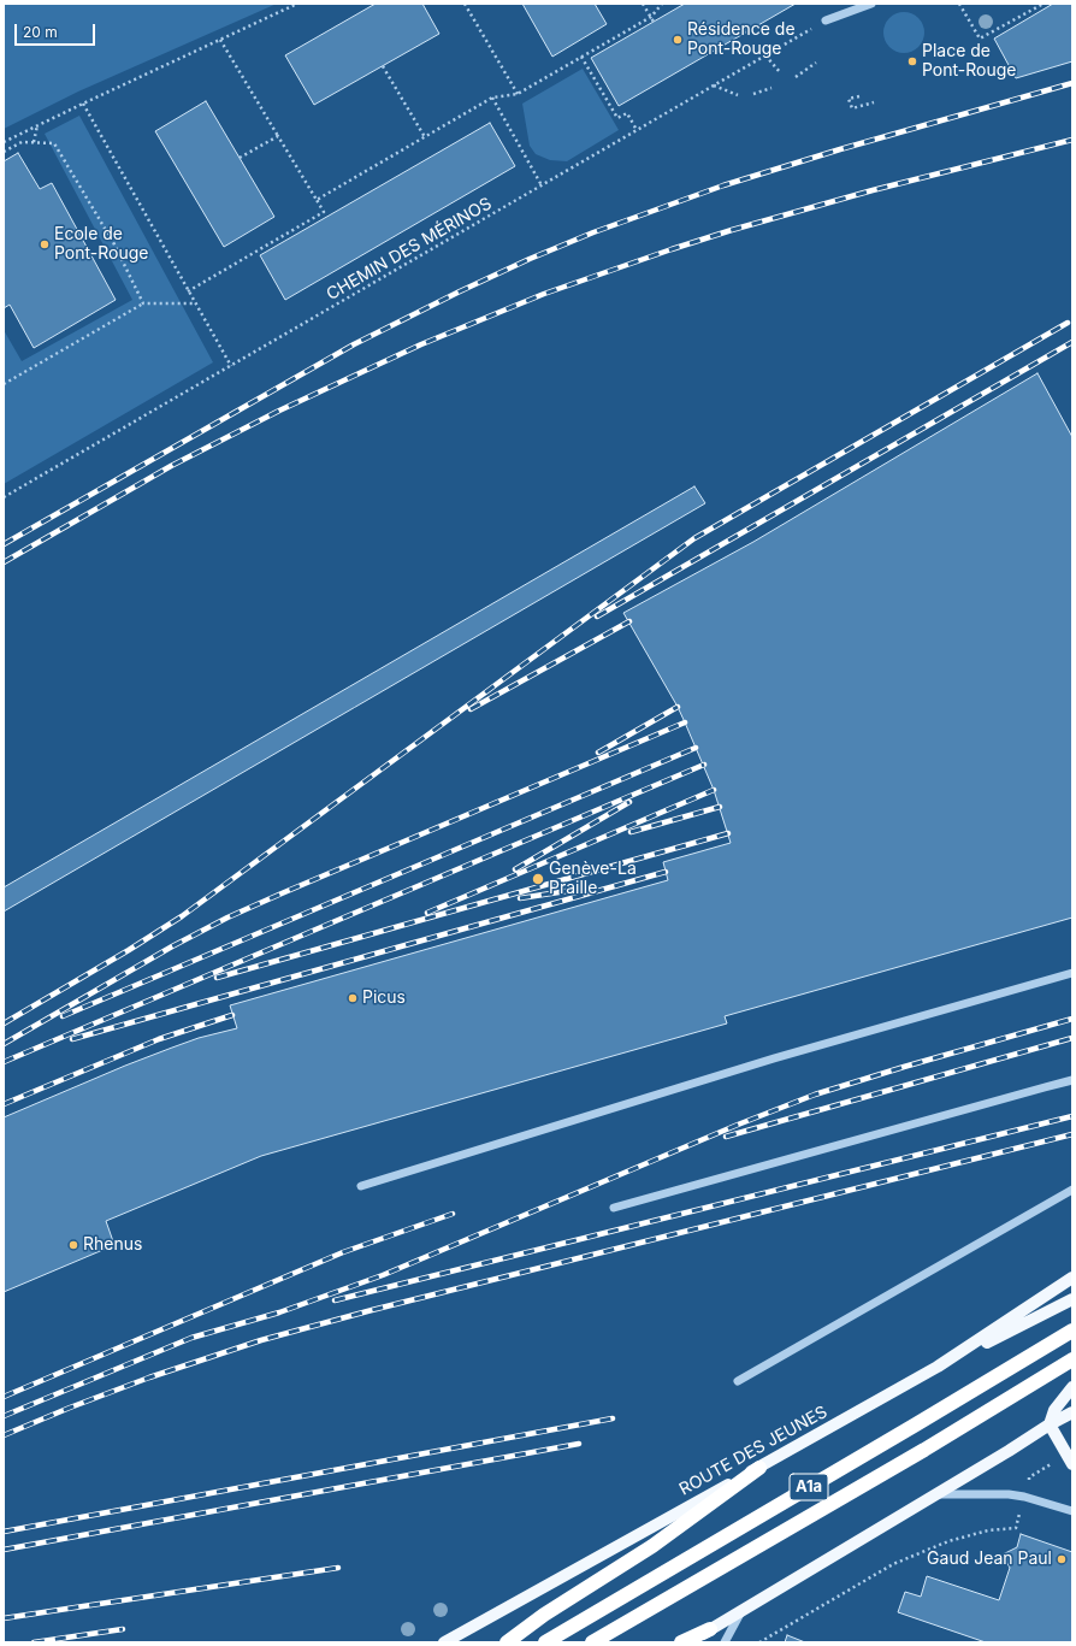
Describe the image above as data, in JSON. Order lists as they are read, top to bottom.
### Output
{
  "streets": {
    "highway": ["A1a"],
    "main road": ["ROUTE DES JEUNES"],
    "path": ["CHEMIN DES MÉRINOS"]
  },
  "places": [
    "Résidence de Pont-Rouge",
    "Place de Pont-Rouge",
    "Ecole de Pont-Rouge",
    "Genève-La Praille",
    "Picus",
    "Rhenus",
    "Gaud Jean Paul"
  ],
  "scale_bar": "20 m"
}
